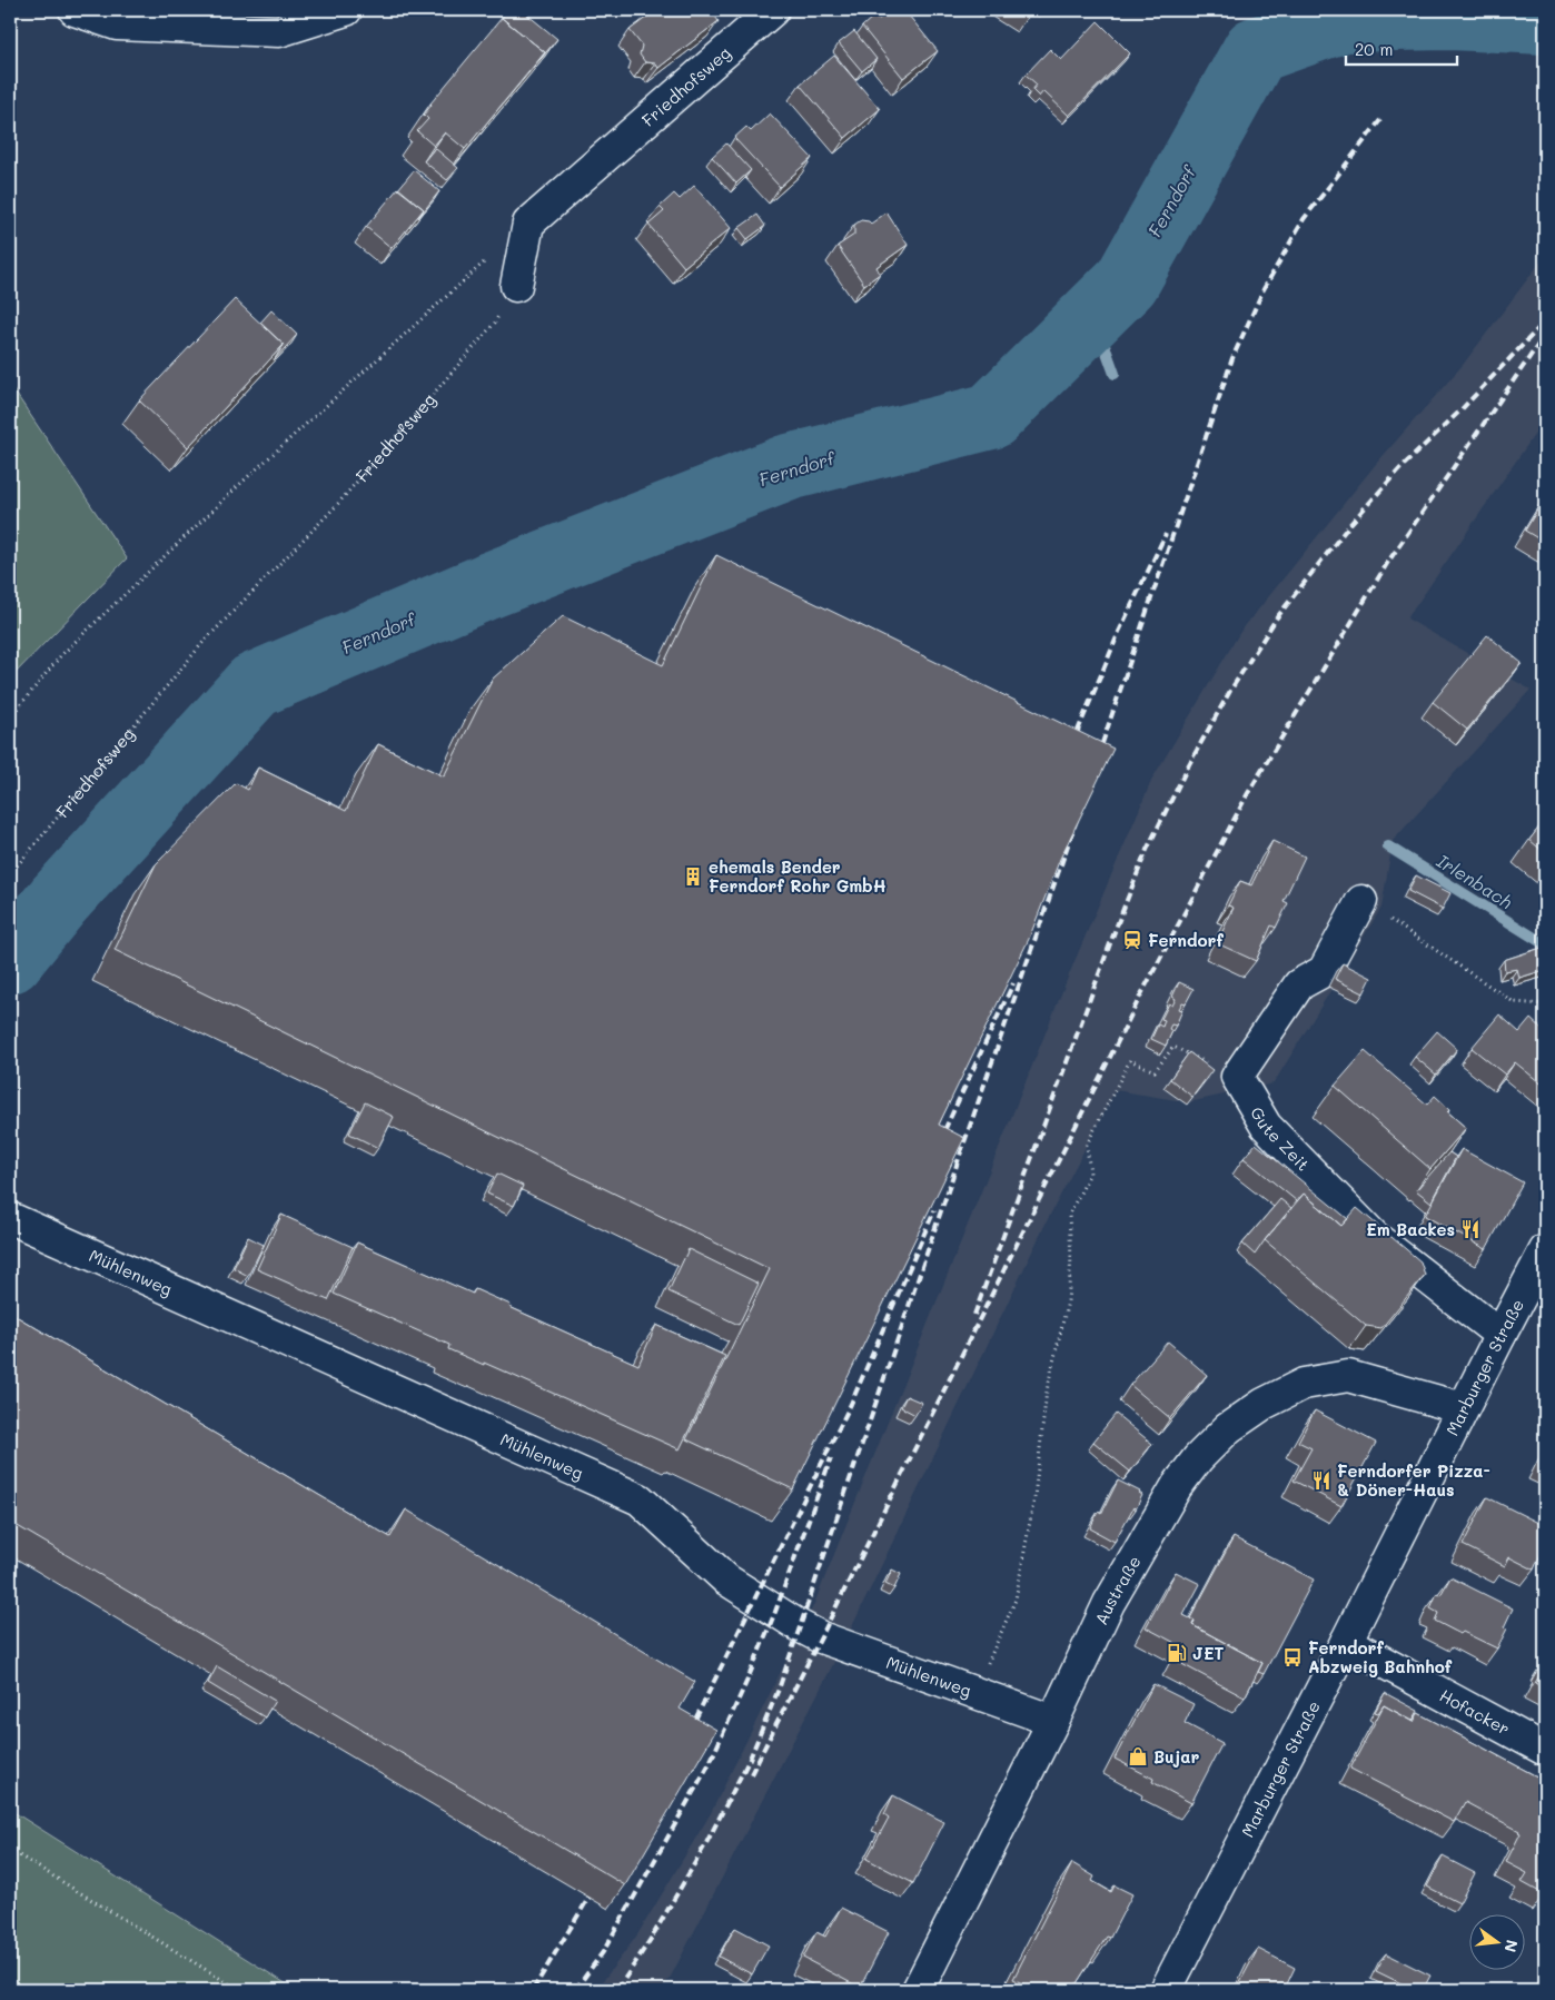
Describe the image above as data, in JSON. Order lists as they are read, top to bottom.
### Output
{
  "streets": {
    "street": [
      "Friedhofsweg",
      "Gute Zeit",
      "Mühlenweg",
      "Marburger Straße",
      "Austraße",
      "Hofacker"
    ]
  },
  "crossings": [
    ["Gute Zeit", "Marburger Straße"],
    ["Mühlenweg", "Austraße"],
    ["Marburger Straße", "Austraße"],
    ["Marburger Straße", "Hofacker"]
  ],
  "water": ["Ferndorf", "Irlenbach"],
  "places": {
    "building": ["ehemals Bender Ferndorf Rohr GmbH"],
    "station": ["Ferndorf"],
    "restaurant": ["Em Backes", "Ferndorfer Pizza- & Döner-Haus"],
    "fuel station": ["JET"],
    "bus stop": ["Ferndorf Abzweig Bahnhof"],
    "shop": ["Bujar"]
  },
  "scale_bar": "20 m",
  "north": "right"
}
